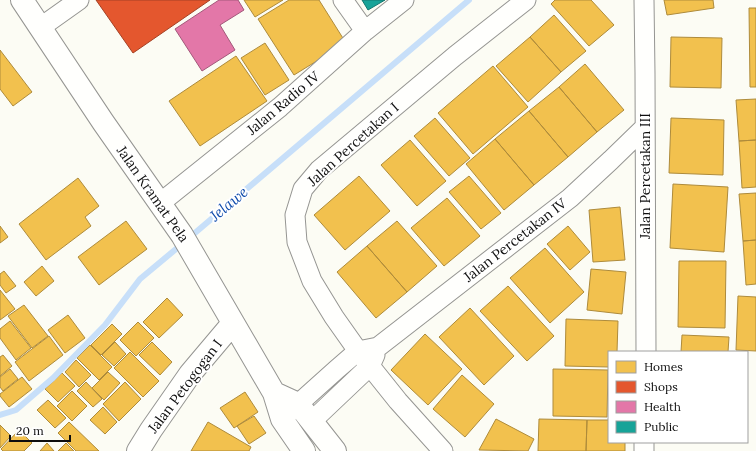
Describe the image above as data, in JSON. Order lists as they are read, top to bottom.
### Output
{
  "streets": {
    "street": [
      "Jalan Radio IV",
      "Jalan Percetakan I",
      "Jalan Percetakan III",
      "Jalan Kramat Pela",
      "Jalan Percetakan IV",
      "Jalan Petogogan I"
    ]
  },
  "crossings": [
    ["Jalan Radio IV", "Jalan Kramat Pela"],
    ["Jalan Percetakan I", "Jalan Percetakan IV"],
    ["Jalan Percetakan III", "Jalan Percetakan IV"],
    ["Jalan Kramat Pela", "Jalan Percetakan IV"],
    ["Jalan Kramat Pela", "Jalan Petogogan I"]
  ],
  "water": ["Jelawe"],
  "legend": [
    "Homes",
    "Shops",
    "Health",
    "Public"
  ],
  "scale_bar": "20 m"
}
